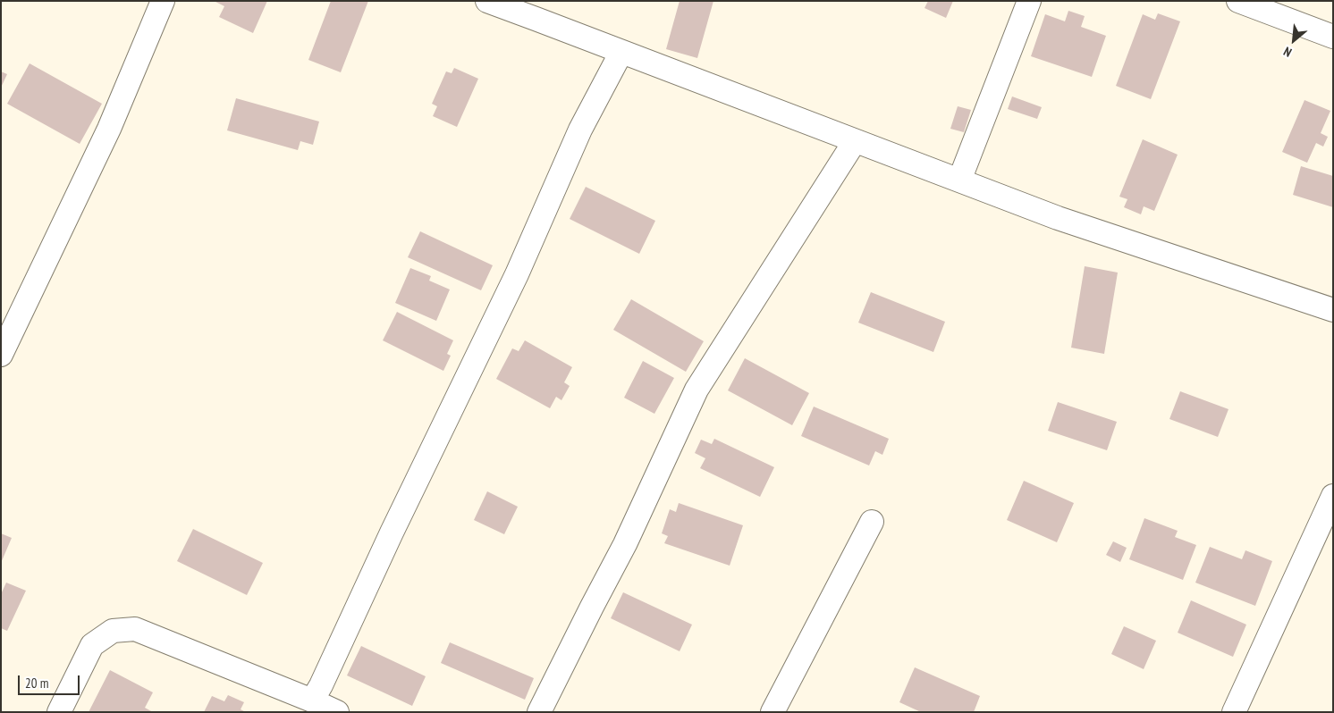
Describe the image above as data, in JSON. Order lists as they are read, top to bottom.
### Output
{
  "scale_bar": "20 m",
  "north": "bottom left"
}
